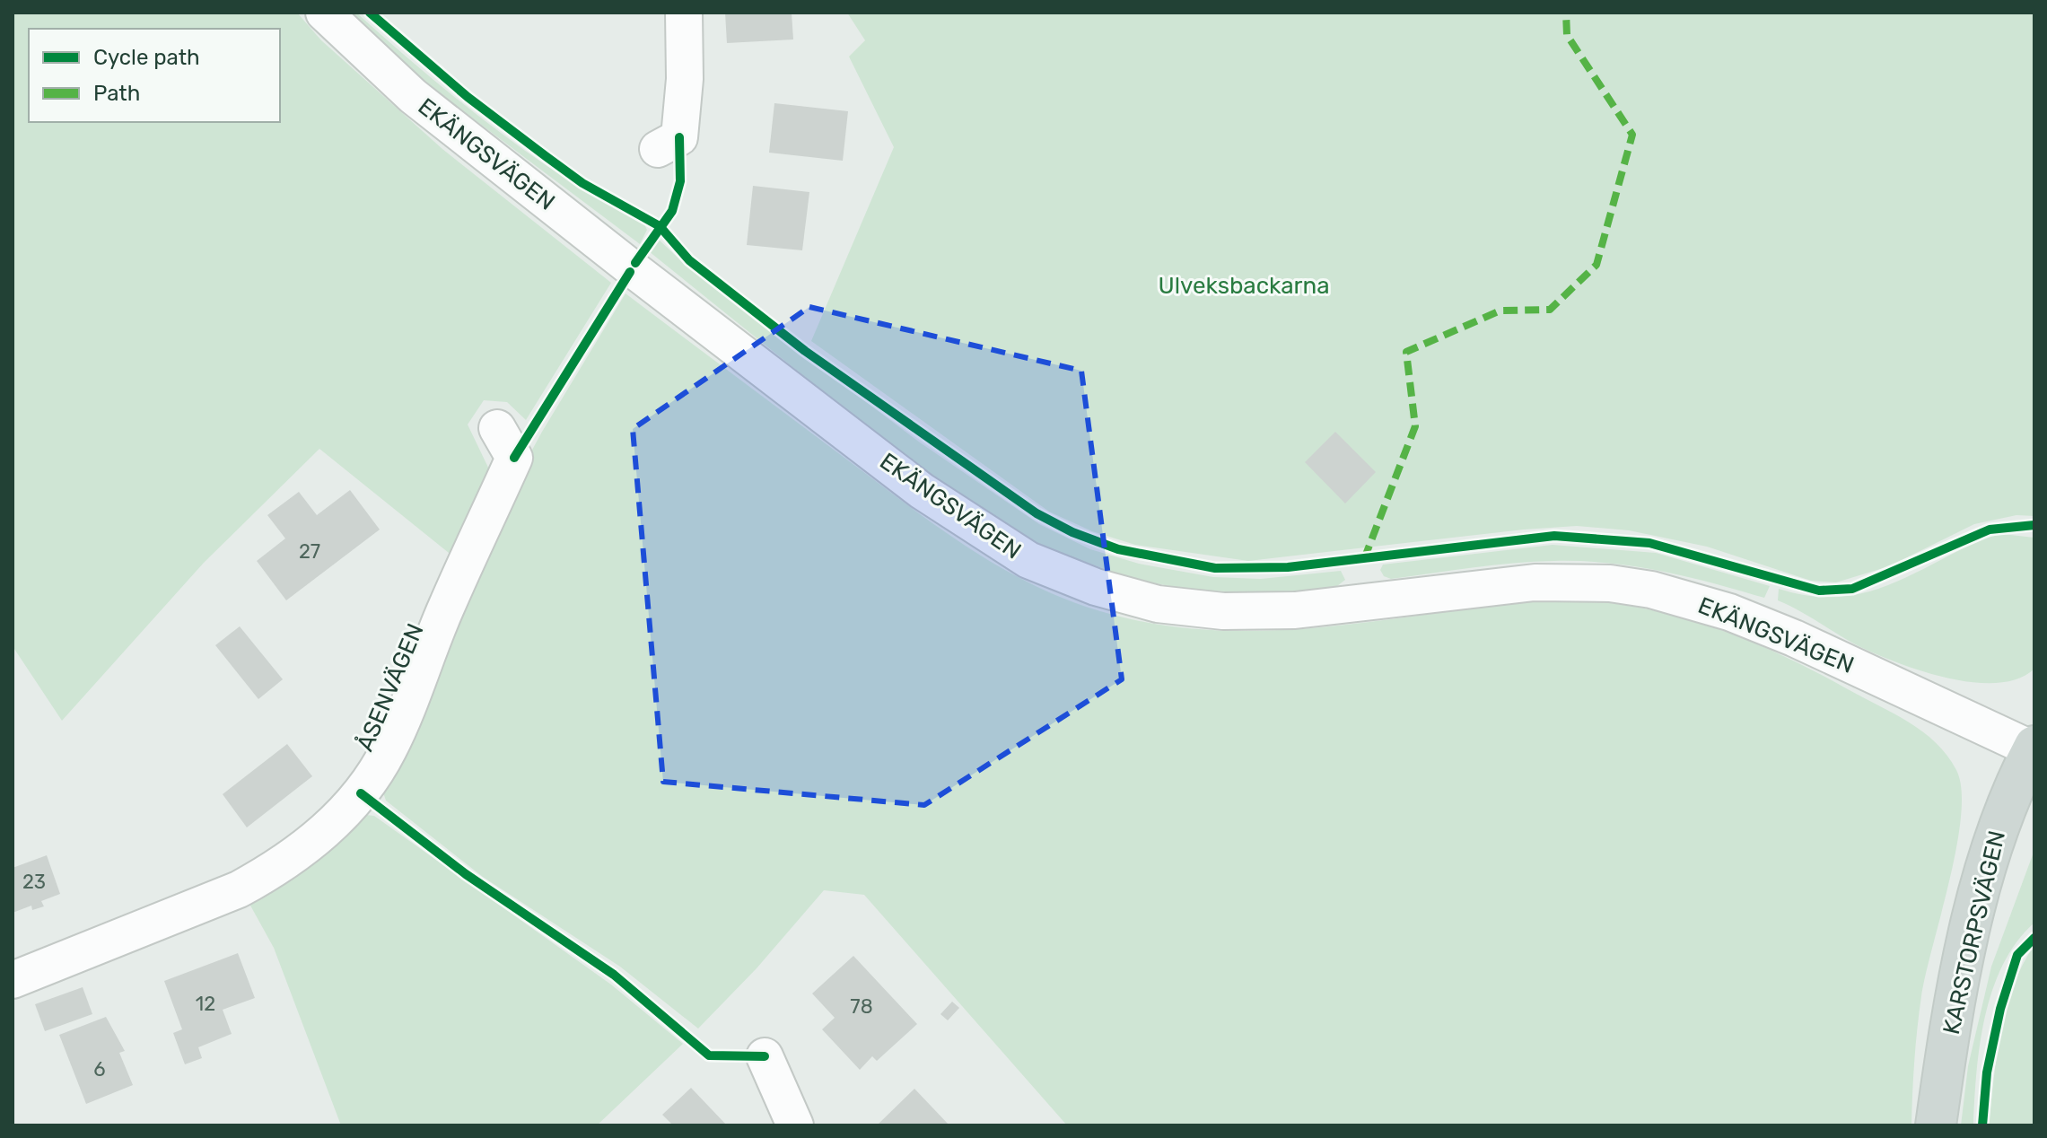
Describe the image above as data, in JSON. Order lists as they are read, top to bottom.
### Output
{
  "streets": {
    "main road": ["KARSTORPSVÄGEN"],
    "street": ["EKÄNGSVÄGEN", "ÅSENVÄGEN"]
  },
  "crossings": [
    ["EKÄNGSVÄGEN", "KARSTORPSVÄGEN"]
  ],
  "parks": ["Ulveksbackarna"],
  "house_numbers": [
    "27",
    "23",
    "12",
    "78",
    "6"
  ],
  "legend": ["Cycle path", "Path"]
}
